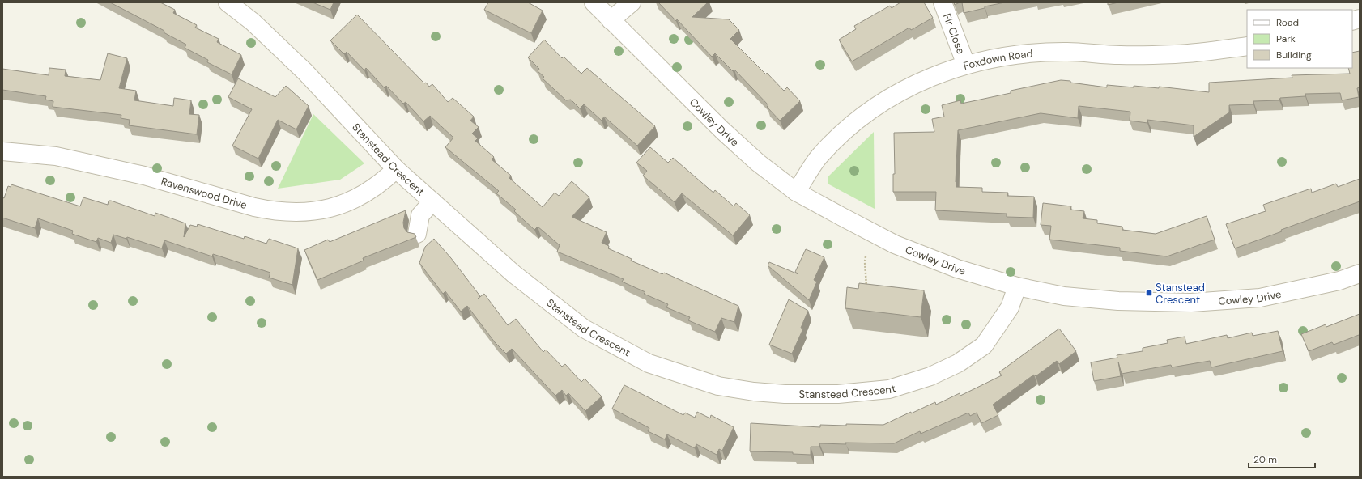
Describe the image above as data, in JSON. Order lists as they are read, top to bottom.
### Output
{
  "streets": {
    "street": [
      "Fir Close",
      "Foxdown Road",
      "Cowley Drive",
      "Stanstead Crescent",
      "Ravenswood Drive"
    ]
  },
  "crossings": [
    ["Fir Close", "Foxdown Road"],
    ["Foxdown Road", "Cowley Drive"],
    ["Cowley Drive", "Stanstead Crescent"],
    ["Stanstead Crescent", "Ravenswood Drive"]
  ],
  "places": {
    "transit": ["Stanstead Crescent"]
  },
  "legend": ["Road", "Park", "Building"],
  "scale_bar": "20 m"
}
